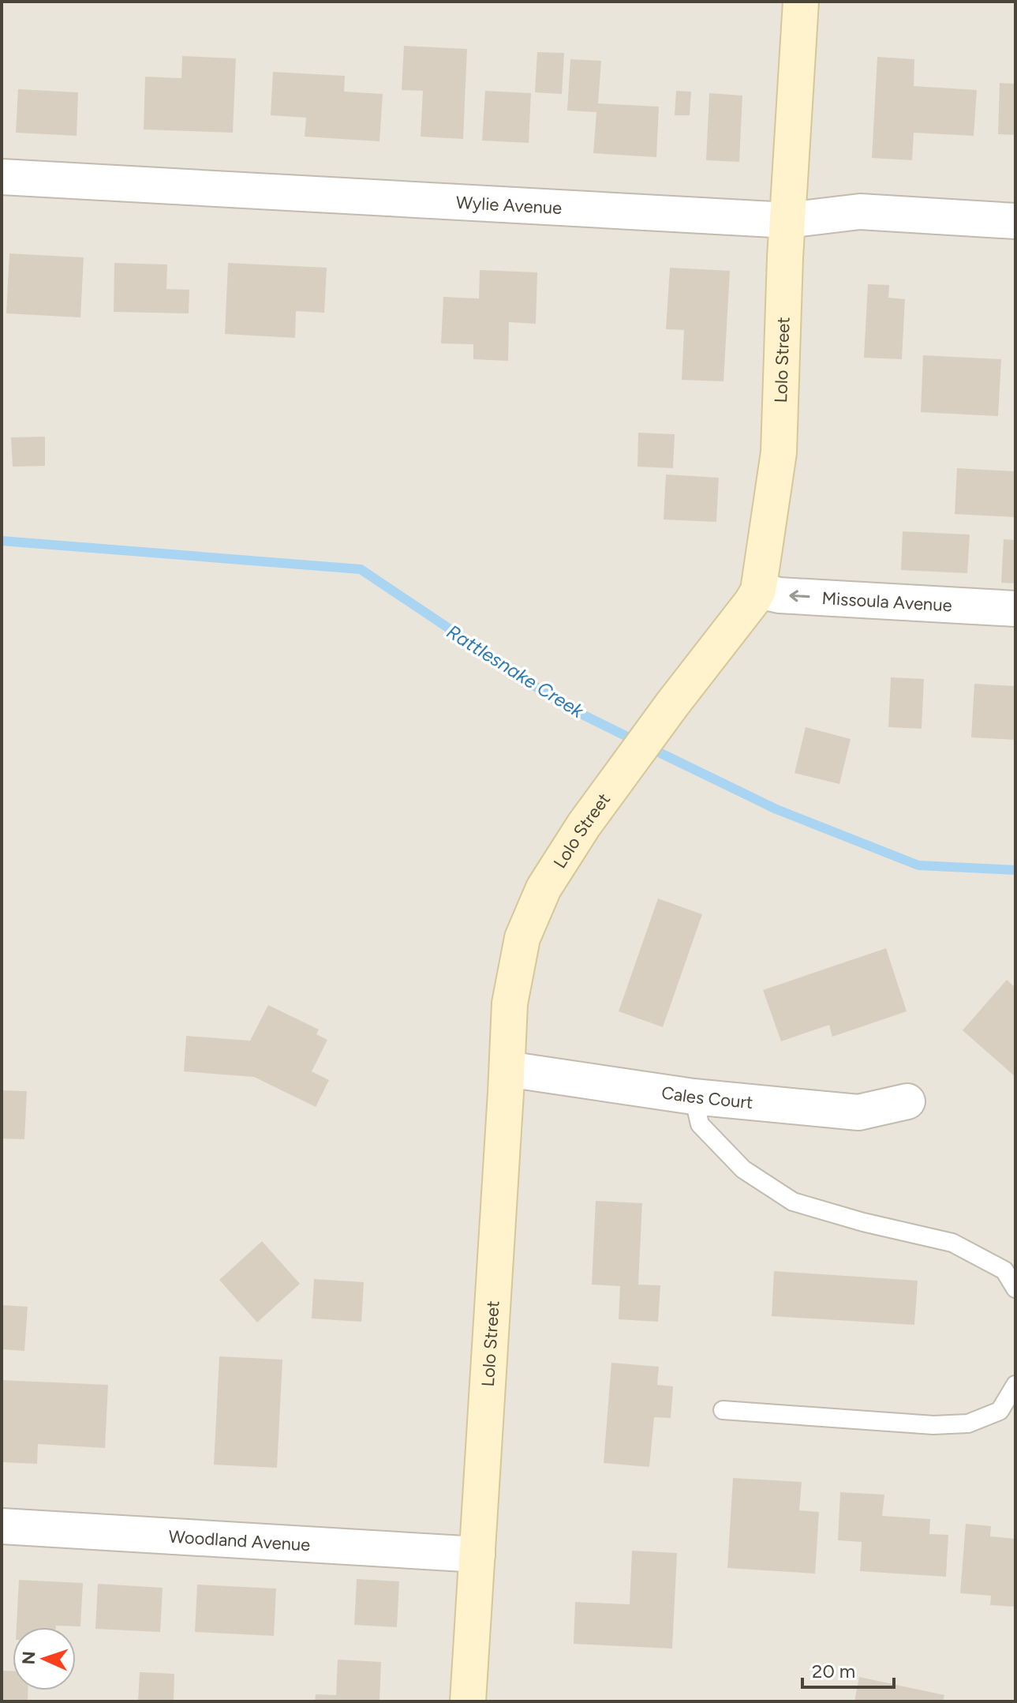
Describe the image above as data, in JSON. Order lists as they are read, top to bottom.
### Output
{
  "streets": {
    "street": [
      "Wylie Avenue",
      "Lolo Street",
      "Missoula Avenue",
      "Cales Court",
      "Woodland Avenue"
    ]
  },
  "crossings": [
    ["Wylie Avenue", "Lolo Street"],
    ["Lolo Street", "Missoula Avenue"],
    ["Lolo Street", "Cales Court"],
    ["Lolo Street", "Woodland Avenue"]
  ],
  "one_way": ["Missoula Avenue"],
  "water": ["Rattlesnake Creek"],
  "scale_bar": "20 m",
  "north": "left"
}
